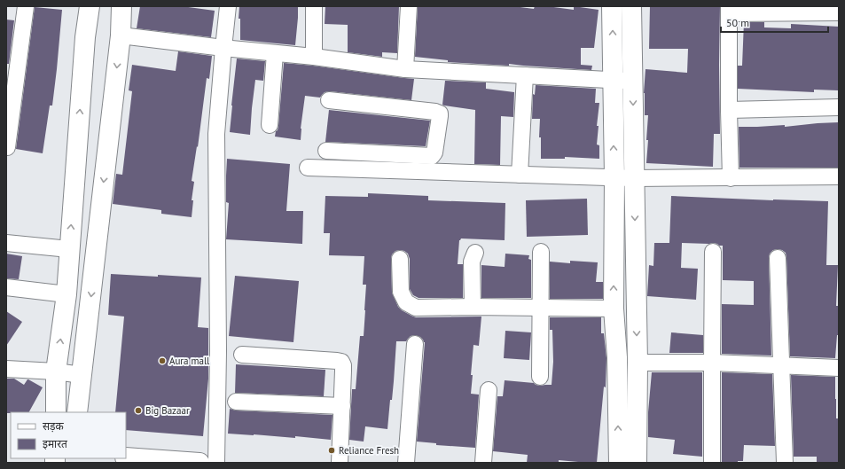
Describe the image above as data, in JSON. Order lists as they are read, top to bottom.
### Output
{
  "places": ["Aura mall", "Big Bazaar", "Reliance Fresh"],
  "legend": ["सड़क", "इमारत"],
  "scale_bar": "50 m"
}
